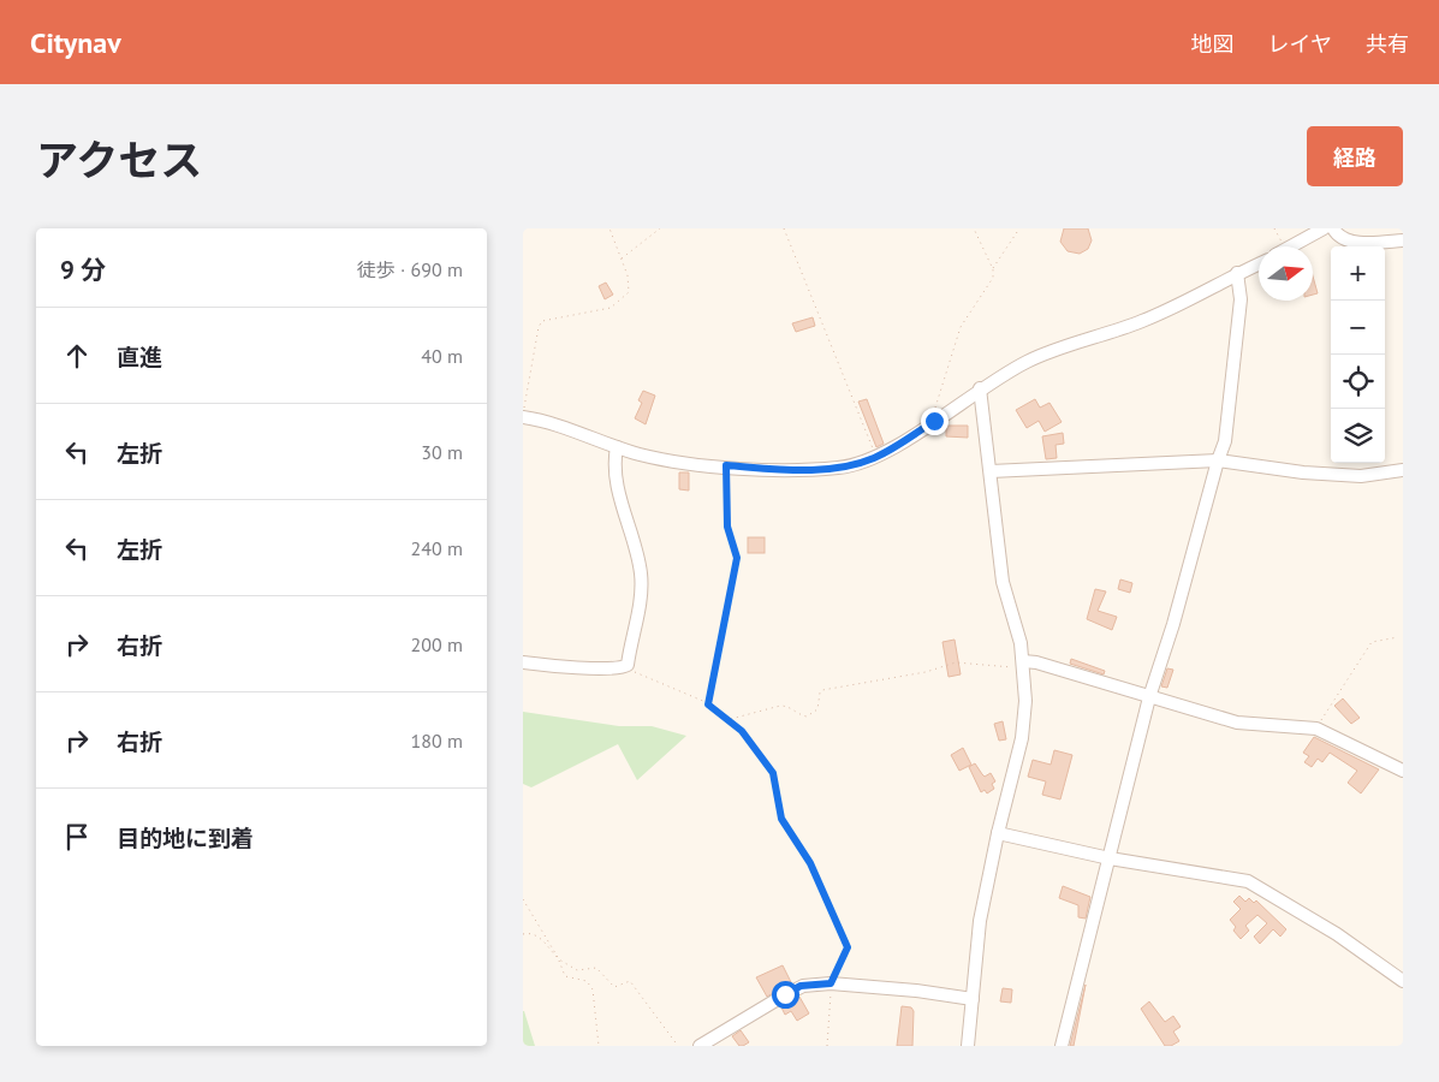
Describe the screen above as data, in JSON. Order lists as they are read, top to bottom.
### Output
{
  "north": "right",
  "page": {
    "header": "Citynav",
    "nav": ["地図", "レイヤ", "共有"],
    "title": "アクセス",
    "buttons": "経路",
    "heading": ["9 分", "徒歩 · 690 m"],
    "map_buttons": ["+", "−"],
    "list": [
      ["直進", "40 m"],
      ["左折", "30 m"],
      ["左折", "240 m"],
      ["右折", "200 m"],
      ["右折", "180 m"],
      "目的地に到着"
    ]
  }
}
